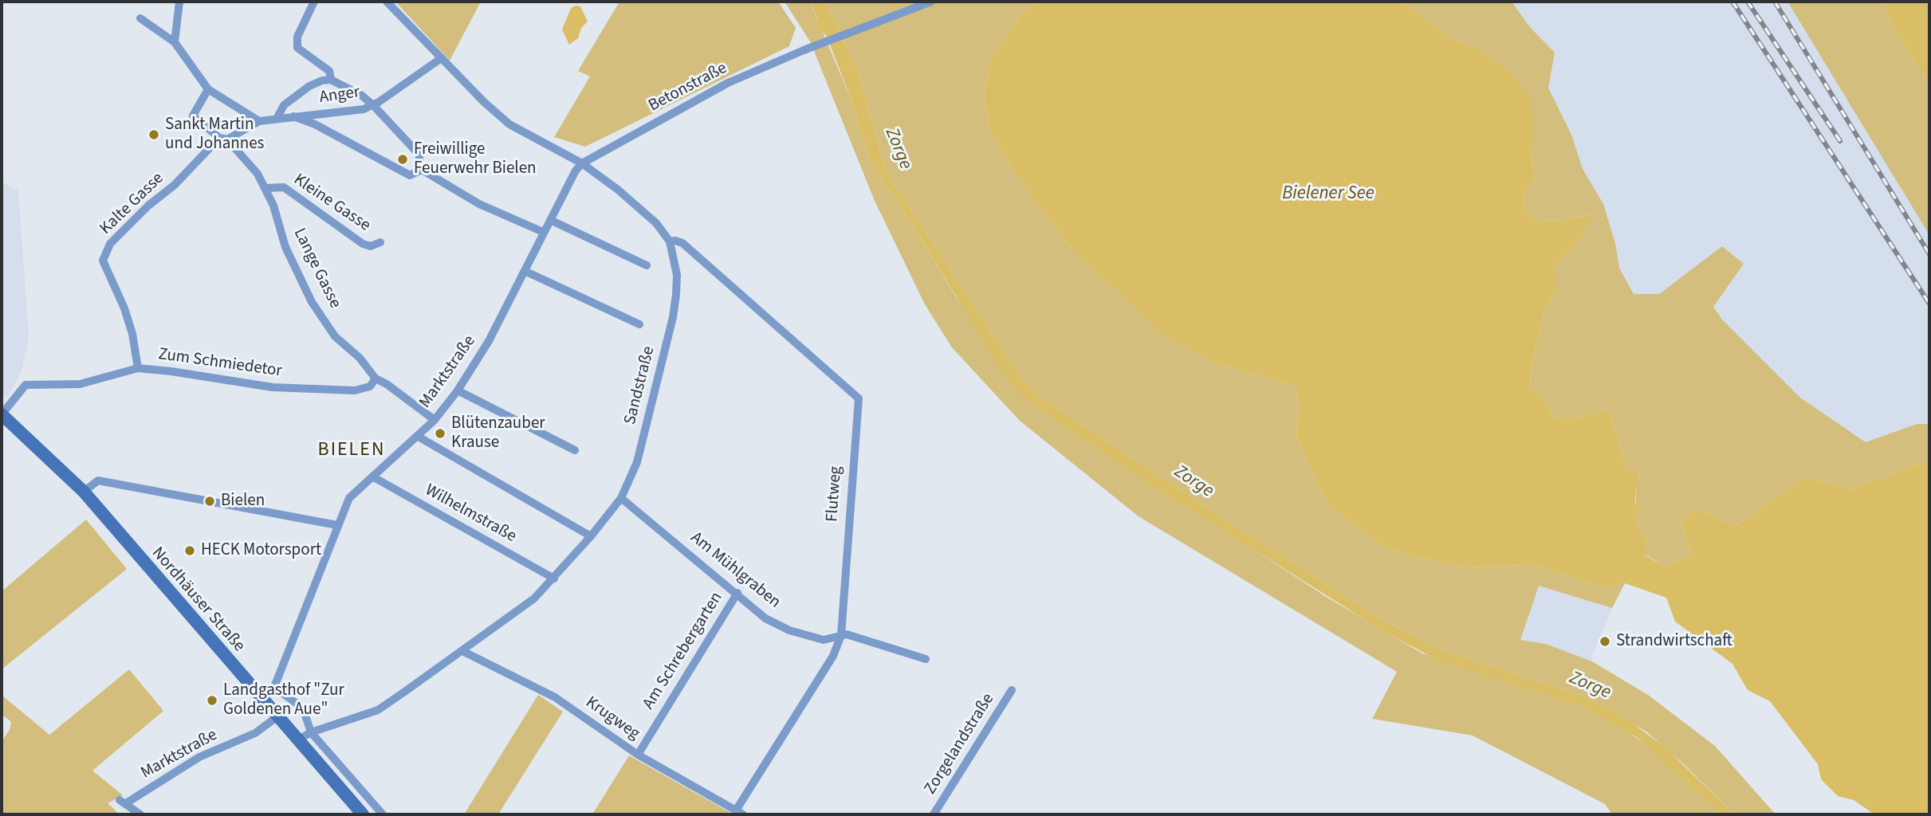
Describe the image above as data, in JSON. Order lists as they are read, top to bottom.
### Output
{
  "streets": {
    "main road": ["Nordhäuser Straße"],
    "street": [
      "Betonstraße",
      "Anger",
      "Kleine Gasse",
      "Kalte Gasse",
      "Lange Gasse",
      "Zum Schmiedetor",
      "Marktstraße",
      "Sandstraße",
      "Flutweg",
      "Wilhelmstraße",
      "Am Mühlgraben",
      "Am Schrebergarten",
      "Krugweg",
      "Zorgelandstraße"
    ]
  },
  "crossings": [
    ["Betonstraße", "Marktstraße"],
    ["Betonstraße", "Sandstraße"],
    ["Anger", "Kalte Gasse"],
    ["Anger", "Marktstraße"],
    ["Kleine Gasse", "Lange Gasse"],
    ["Kalte Gasse", "Lange Gasse"],
    ["Kalte Gasse", "Zum Schmiedetor"],
    ["Lange Gasse", "Zum Schmiedetor"],
    ["Lange Gasse", "Marktstraße"],
    ["Zum Schmiedetor", "Nordhäuser Straße"],
    ["Marktstraße", "Sandstraße"],
    ["Marktstraße", "Wilhelmstraße"],
    ["Marktstraße", "Nordhäuser Straße"],
    ["Sandstraße", "Flutweg"],
    ["Sandstraße", "Wilhelmstraße"],
    ["Sandstraße", "Am Mühlgraben"],
    ["Sandstraße", "Nordhäuser Straße"],
    ["Sandstraße", "Krugweg"],
    ["Flutweg", "Am Mühlgraben"],
    ["Flutweg", "Krugweg"],
    ["Am Mühlgraben", "Am Schrebergarten"],
    ["Am Schrebergarten", "Krugweg"]
  ],
  "districts": ["BIELEN"],
  "water": ["Zorge", "Bielener See"],
  "places": [
    "Sankt Martin und Johannes",
    "Freiwillige Feuerwehr Bielen",
    "Blütenzauber Krause",
    "Bielen",
    "HECK Motorsport",
    "Strandwirtschaft",
    "Landgasthof \"Zur Goldenen Aue\""
  ]
}
